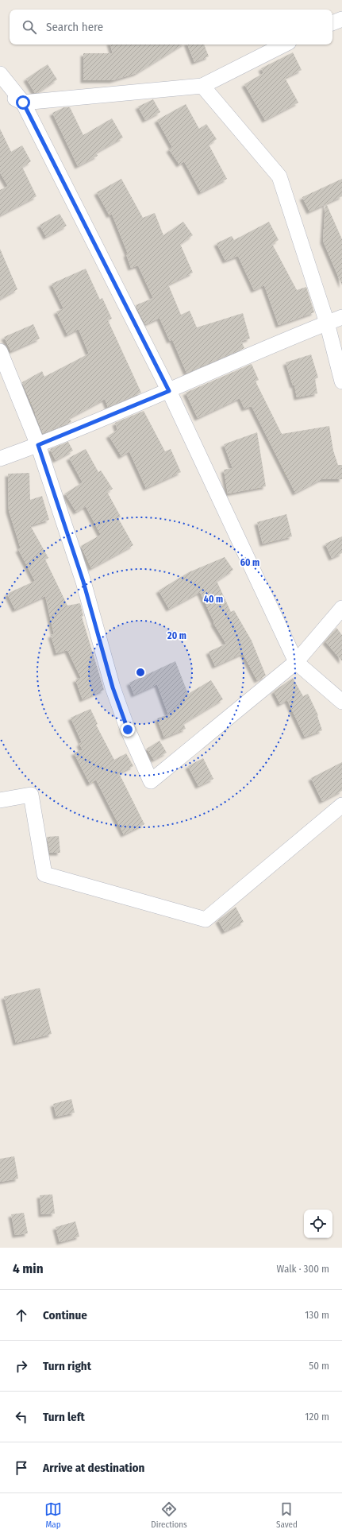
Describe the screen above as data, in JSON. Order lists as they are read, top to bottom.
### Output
{
  "page": {
    "search": "Search here",
    "heading": ["4 min", "Walk · 300 m"],
    "list": [
      ["Continue", "130 m"],
      ["Turn right", "50 m"],
      ["Turn left", "120 m"],
      "Arrive at destination"
    ],
    "nav": ["Map", "Directions", "Saved"]
  },
  "rings": ["60 m", "40 m", "20 m"]
}
